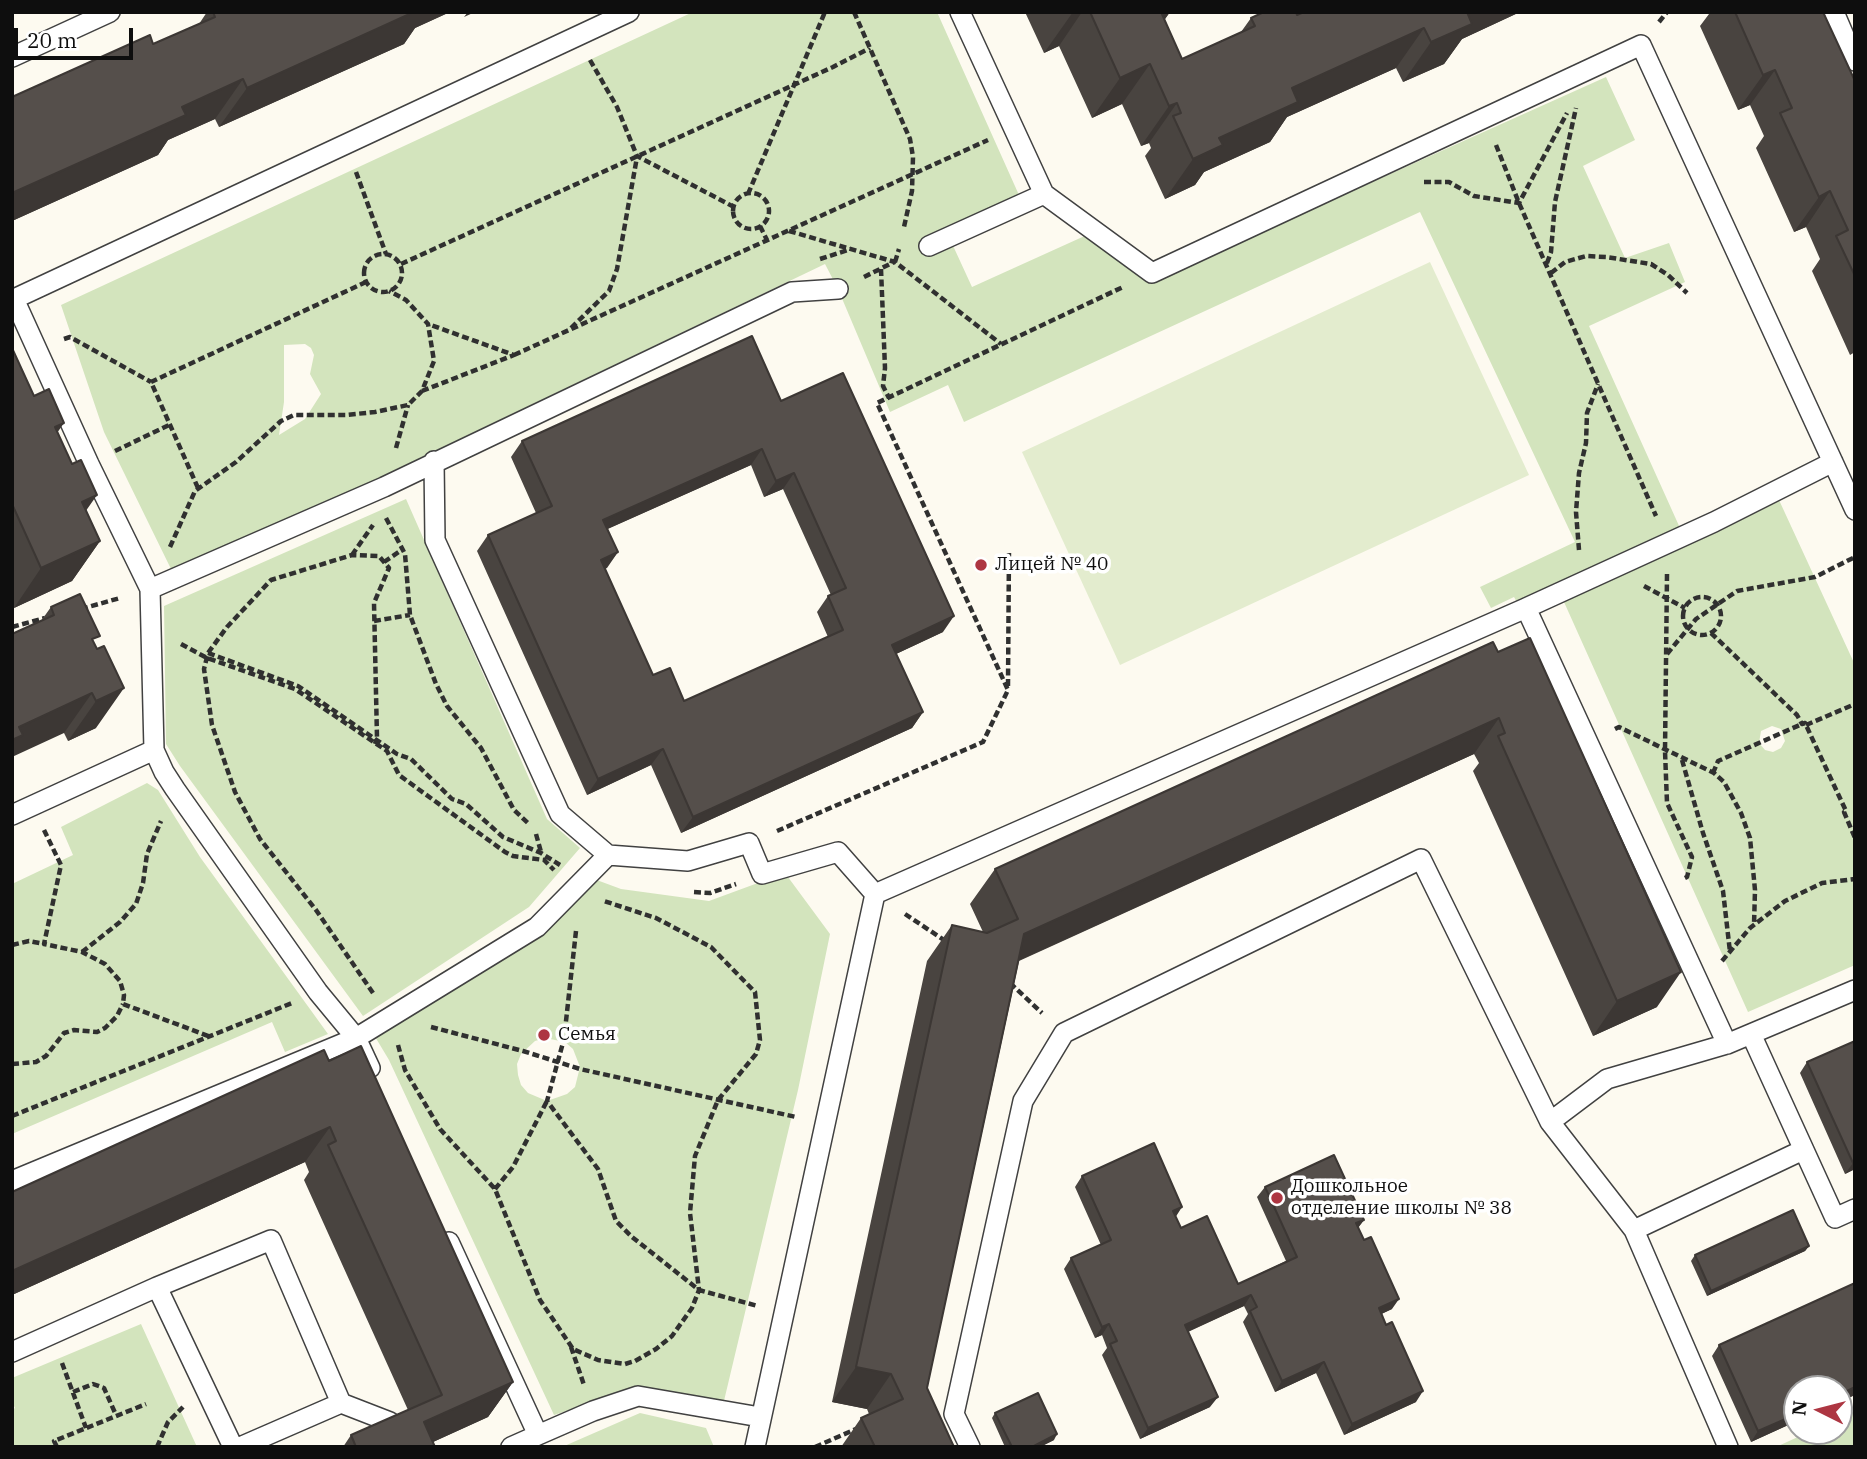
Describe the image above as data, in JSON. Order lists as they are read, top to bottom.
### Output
{
  "places": ["Лицей № 40", "Семья", "Дошкольное отделение школы № 38"],
  "scale_bar": "20 m",
  "north": "left"
}
